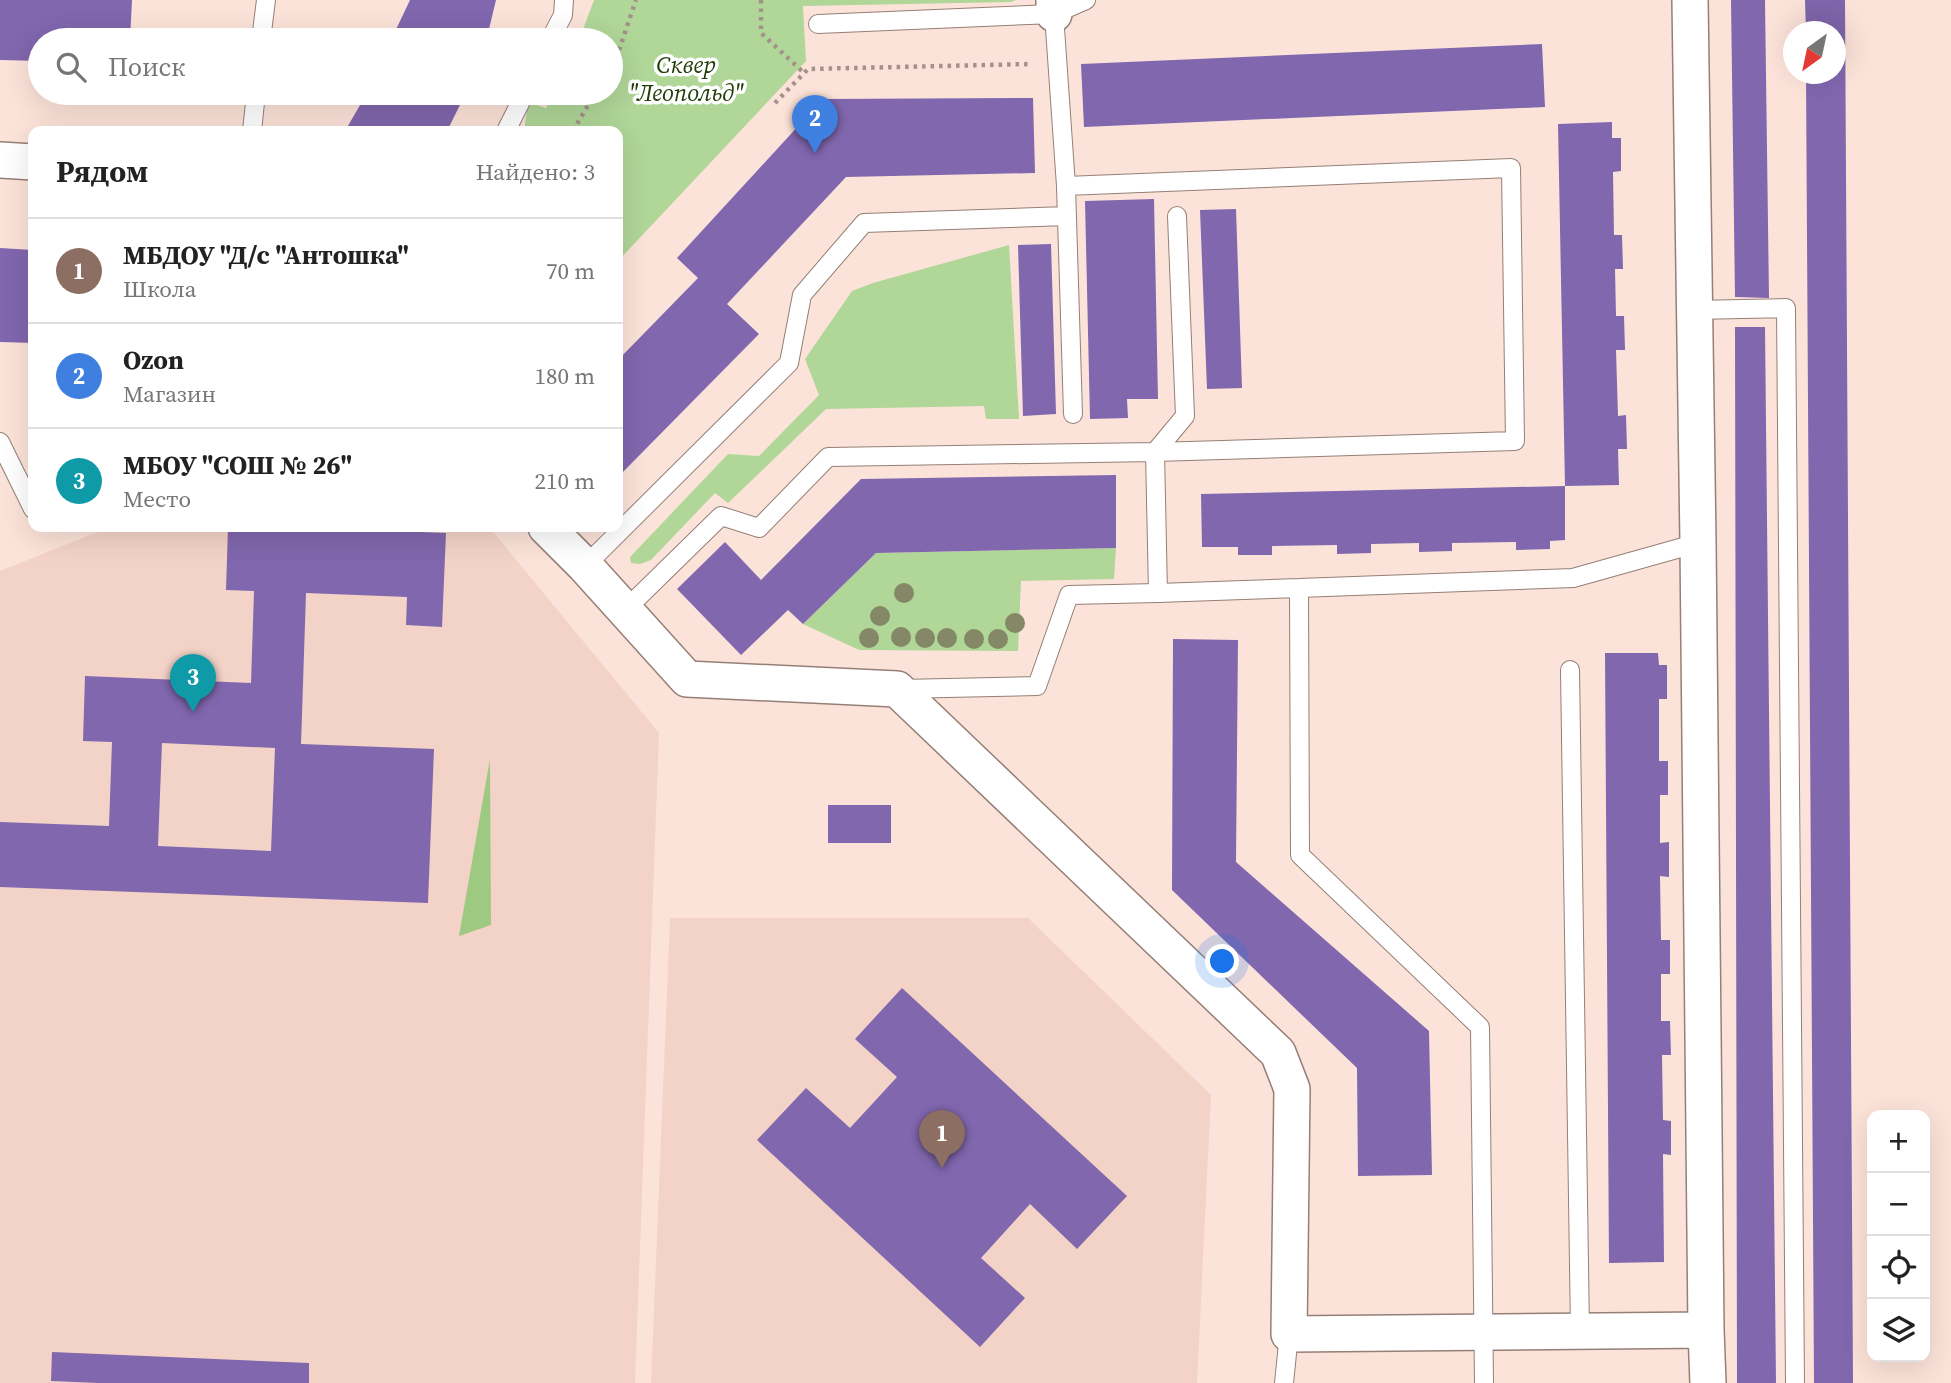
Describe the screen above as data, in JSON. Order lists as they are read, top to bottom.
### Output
{
  "parks": ["Сквер \"Леопольд\""],
  "north": "bottom left",
  "page": {
    "search": "Поиск",
    "pins": ["2", "3", "1"],
    "heading": ["Рядом", "Найдено: 3"],
    "list": [
      {
        "mark": "1",
        "name": "МБДОУ \"Д/с \"Антошка\"",
        "note": "Школа",
        "value": "70 m"
      },
      {
        "mark": "2",
        "name": "Ozon",
        "note": "Магазин",
        "value": "180 m"
      },
      {
        "mark": "3",
        "name": "МБОУ \"СОШ № 26\"",
        "note": "Место",
        "value": "210 m"
      }
    ],
    "map_buttons": ["+", "−"]
  }
}
